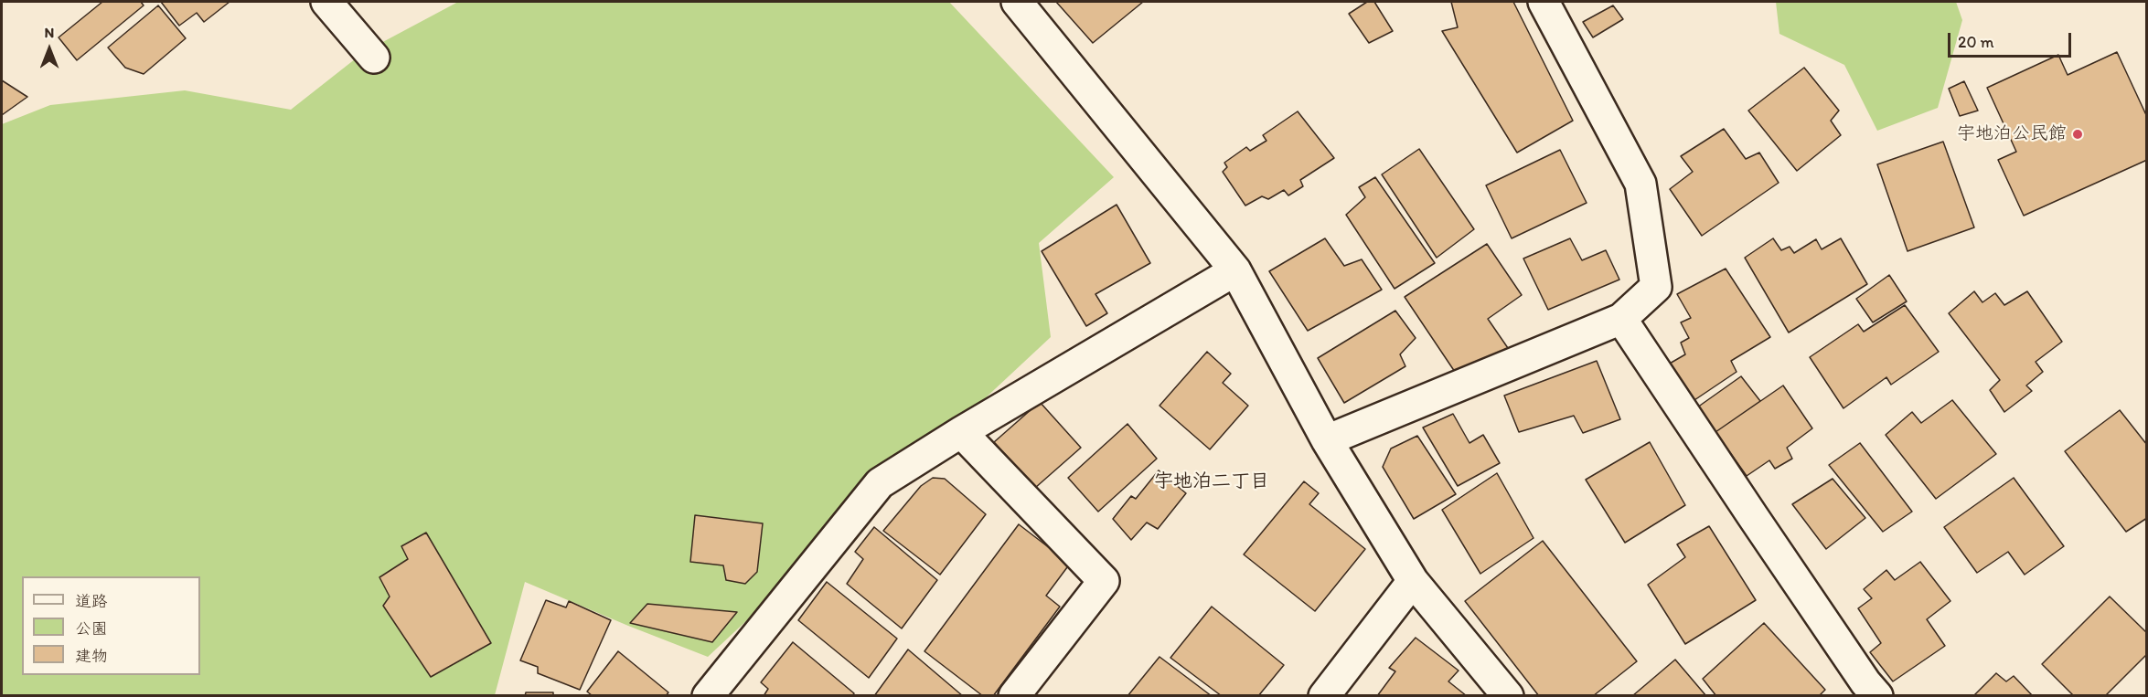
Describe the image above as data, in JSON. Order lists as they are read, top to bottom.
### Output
{
  "districts": ["宇地泊二丁目"],
  "places": ["宇地泊公民館"],
  "legend": ["道路", "公園", "建物"],
  "scale_bar": "20 m",
  "north": "top"
}
